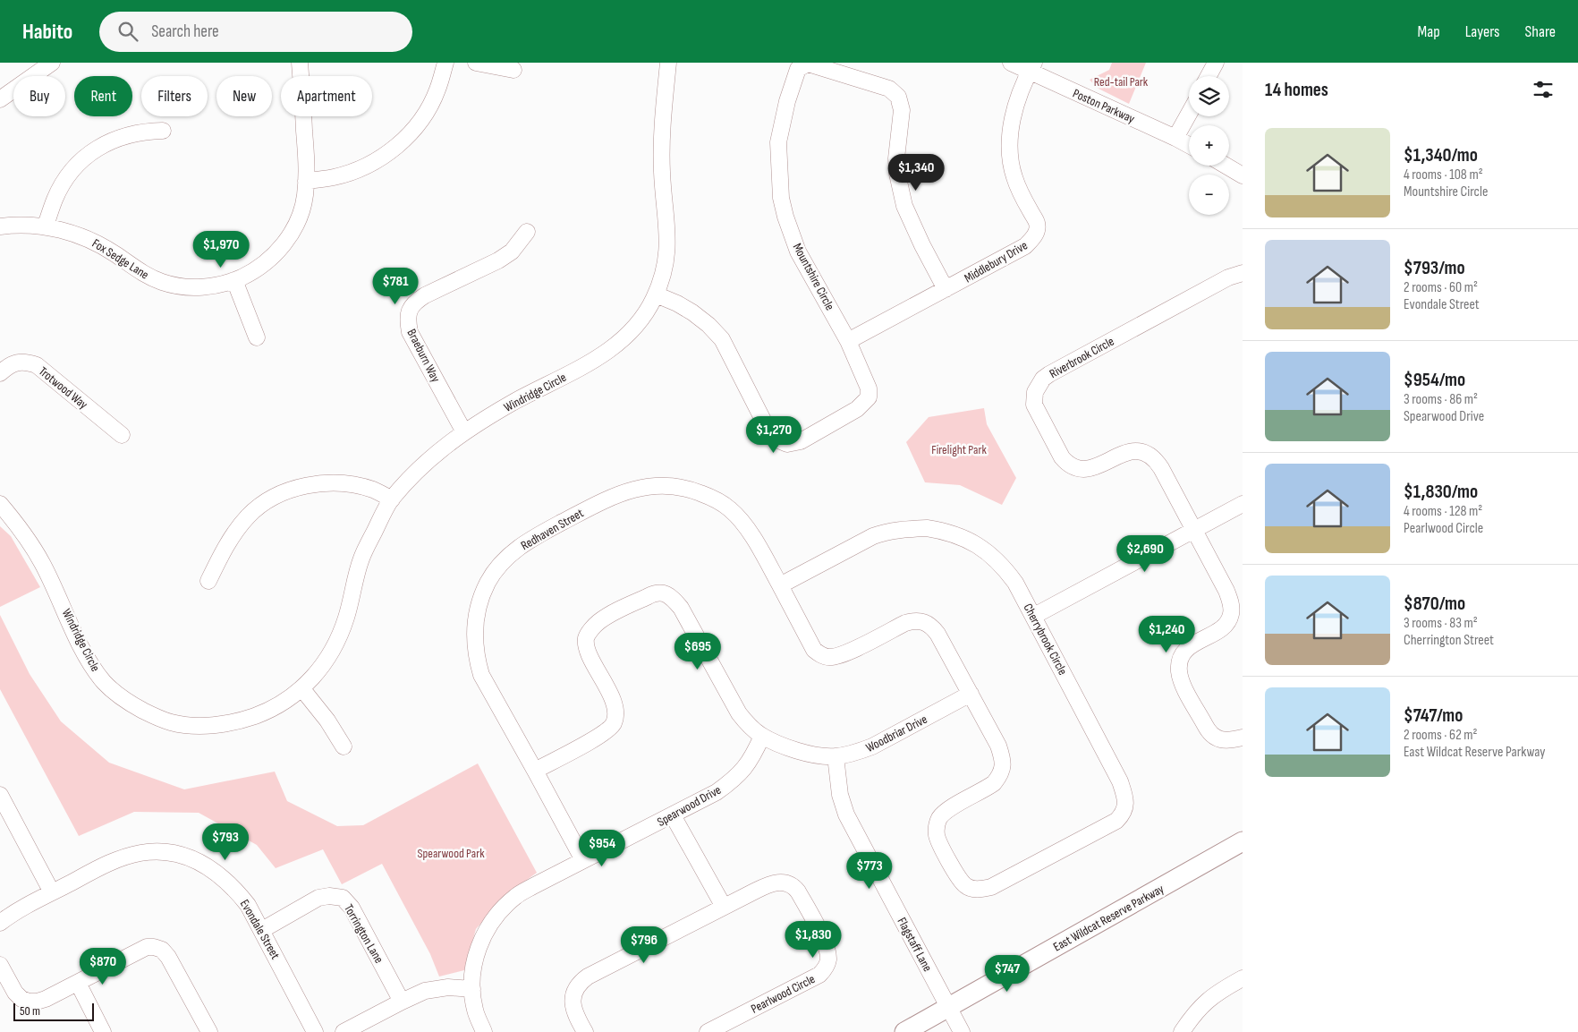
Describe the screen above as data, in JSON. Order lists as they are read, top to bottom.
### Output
{
  "streets": {
    "main road": ["East Wildcat Reserve Parkway"],
    "street": [
      "Poston Parkway",
      "Fox Sedge Lane",
      "Middlebury Drive",
      "Mountshire Circle",
      "Braeburn Way",
      "Riverbrook Circle",
      "Trotwood Way",
      "Windridge Circle",
      "Redhaven Street",
      "Cherrybrook Circle",
      "Woodbriar Drive",
      "Spearwood Drive",
      "Evondale Street",
      "Torrington Lane",
      "Flagstaff Lane",
      "Pearlwood Circle"
    ]
  },
  "crossings": [
    ["Poston Parkway", "Middlebury Drive"],
    ["Middlebury Drive", "Mountshire Circle"],
    ["Mountshire Circle", "Windridge Circle"],
    ["Braeburn Way", "Windridge Circle"],
    ["Redhaven Street", "Cherrybrook Circle"],
    ["Redhaven Street", "Woodbriar Drive"],
    ["Redhaven Street", "Spearwood Drive"],
    ["Cherrybrook Circle", "Woodbriar Drive"],
    ["Woodbriar Drive", "Spearwood Drive"],
    ["Woodbriar Drive", "Flagstaff Lane"],
    ["East Wildcat Reserve Parkway", "Flagstaff Lane"],
    ["Evondale Street", "Torrington Lane"]
  ],
  "parks": ["Red-tail Park", "Firelight Park", "Spearwood Park"],
  "scale_bar": "50 m",
  "page": {
    "header": "Habito",
    "search": "Search here",
    "nav": ["Map", "Layers", "Share"],
    "heading": "14 homes",
    "map_buttons": ["+", "−"],
    "chip": [
      "Buy",
      "Rent",
      "Filters",
      "New",
      "Apartment"
    ],
    "list": [
      {
        "name": "$1,340/mo",
        "note": "4 rooms · 108 m² · Mountshire Circle"
      },
      {
        "name": "$793/mo",
        "note": "2 rooms · 60 m² · Evondale Street"
      },
      {
        "name": "$954/mo",
        "note": "3 rooms · 86 m² · Spearwood Drive"
      },
      {
        "name": "$1,830/mo",
        "note": "4 rooms · 128 m² · Pearlwood Circle"
      },
      {
        "name": "$870/mo",
        "note": "3 rooms · 83 m² · Cherrington Street"
      },
      {
        "name": "$747/mo",
        "note": "2 rooms · 62 m² · East Wildcat Reserve Parkway"
      }
    ],
    "price": [
      "$1,340",
      "$1,970",
      "$781",
      "$1,270",
      "$2,690",
      "$1,240",
      "$695",
      "$793",
      "$954",
      "$773",
      "$1,830",
      "$796",
      "$870",
      "$747"
    ],
    "scale": "50 m"
  }
}
